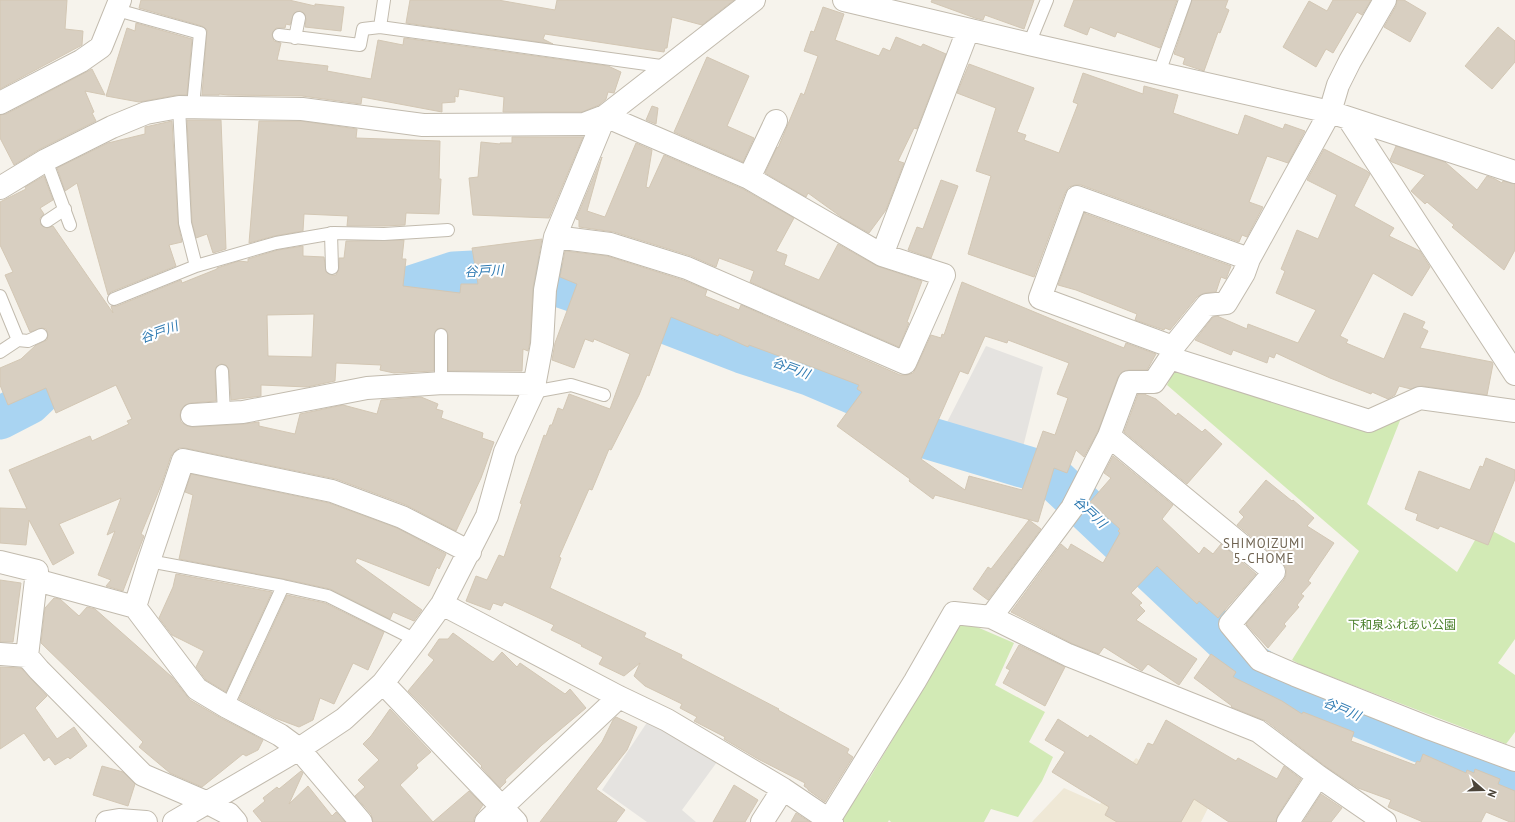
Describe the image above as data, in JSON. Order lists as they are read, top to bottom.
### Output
{
  "districts": ["SHIMOIZUMI 5-CHOME"],
  "water": ["谷戸川"],
  "parks": ["下和泉ふれあい公園"],
  "north": "right"
}
